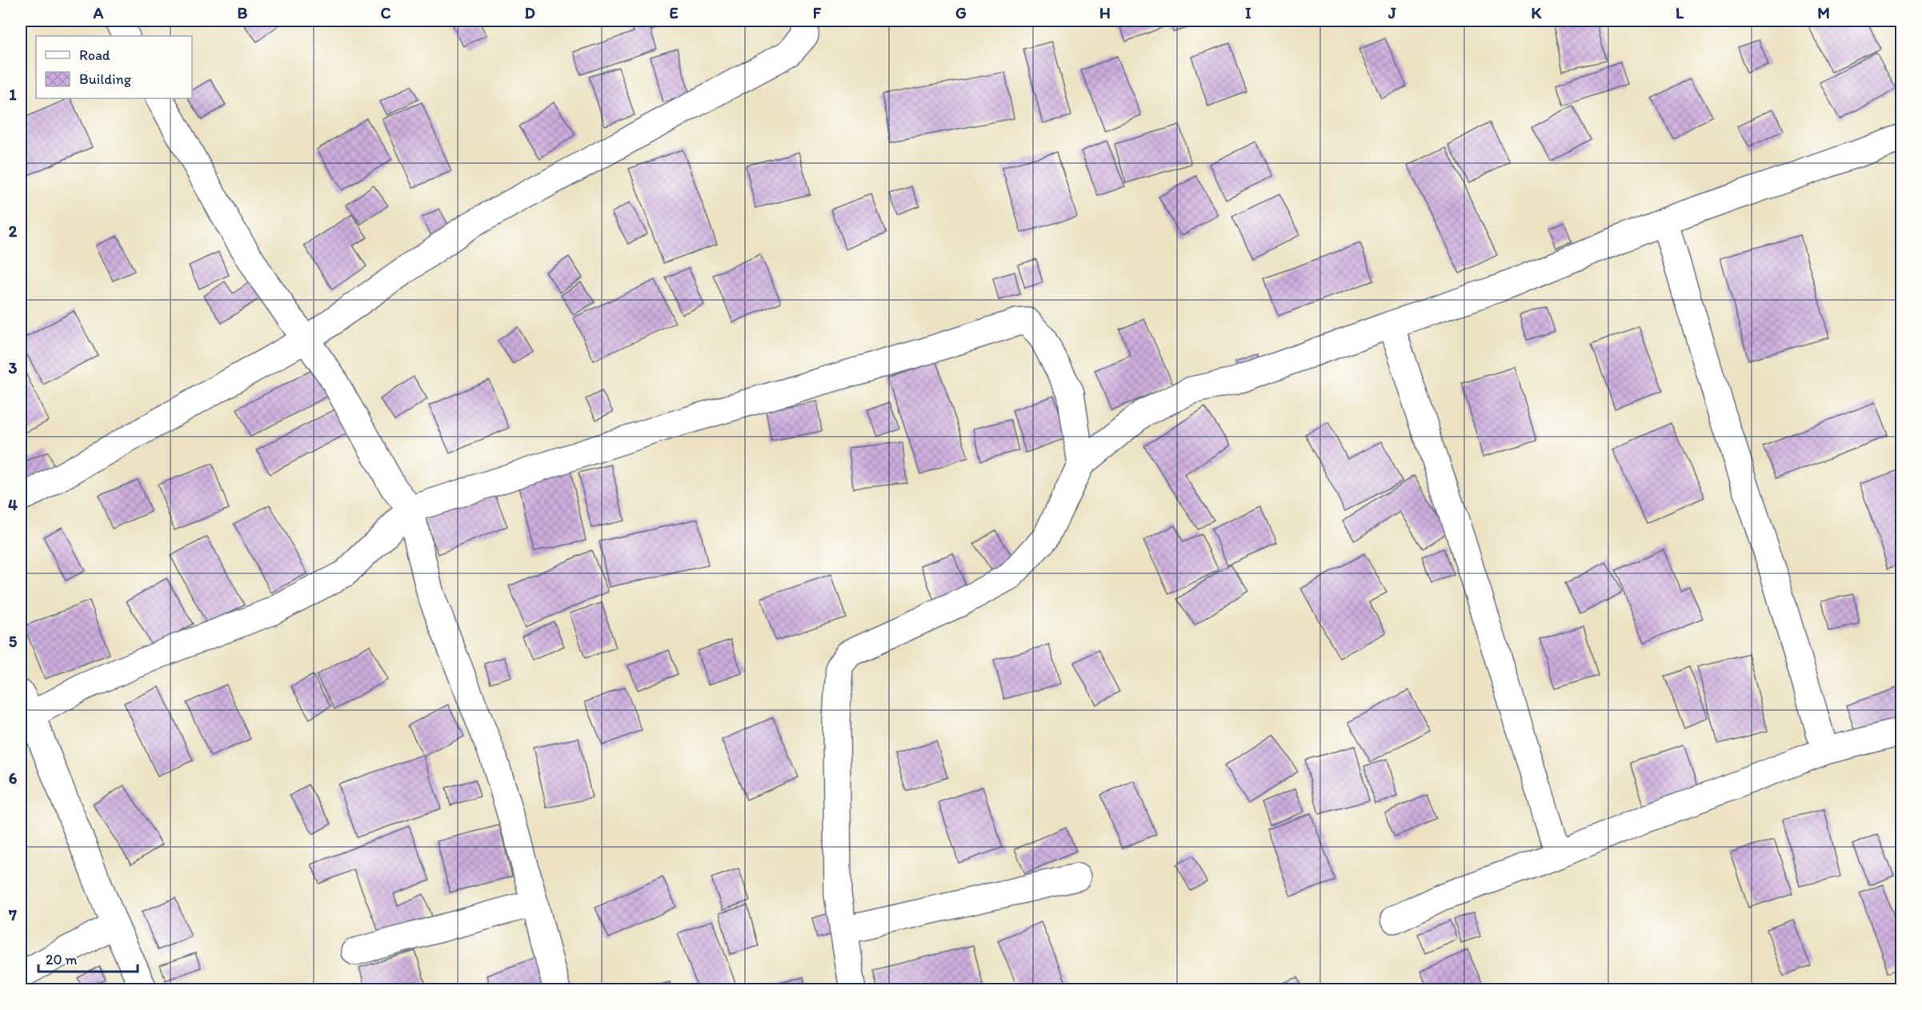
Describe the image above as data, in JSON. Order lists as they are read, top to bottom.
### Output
{
  "legend": ["Road", "Building"],
  "scale_bar": "20 m",
  "grid": {
    "columns": [
      "A",
      "B",
      "C",
      "D",
      "E",
      "F",
      "G",
      "H",
      "I",
      "J",
      "K",
      "L",
      "M"
    ],
    "rows": [
      "1",
      "2",
      "3",
      "4",
      "5",
      "6",
      "7"
    ]
  }
}
